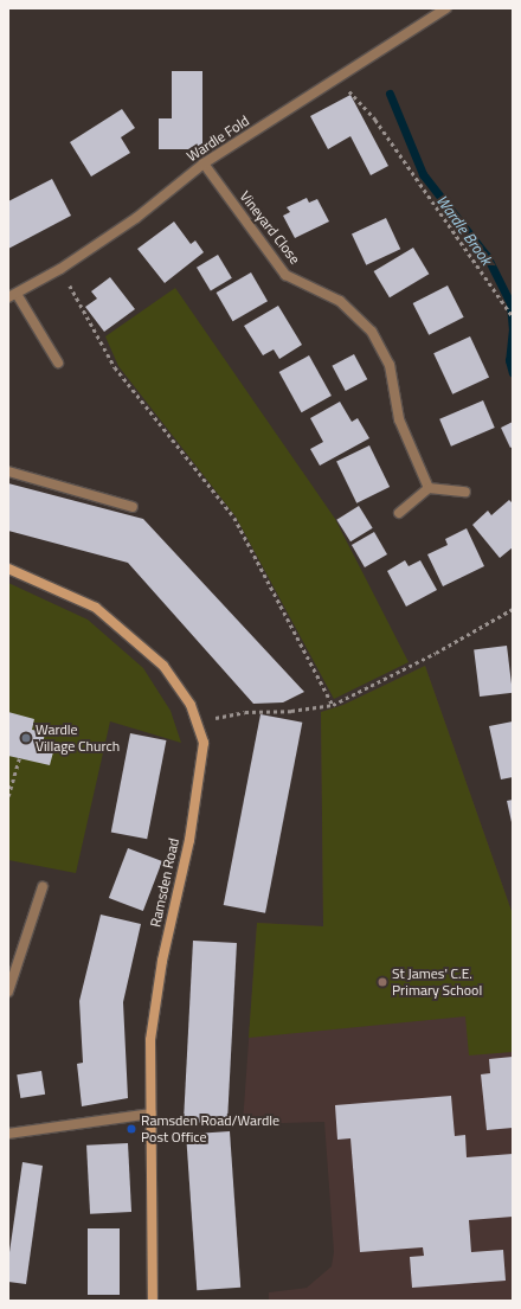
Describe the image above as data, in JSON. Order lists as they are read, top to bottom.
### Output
{
  "streets": {
    "street": ["Wardle Fold", "Vineyard Close", "Ramsden Road"]
  },
  "crossings": [
    ["Wardle Fold", "Vineyard Close"]
  ],
  "water": ["Wardle Brook"],
  "places": ["Wardle Village Church", "St James' C.E. Primary School", "Ramsden Road/Wardle Post Office"]
}
